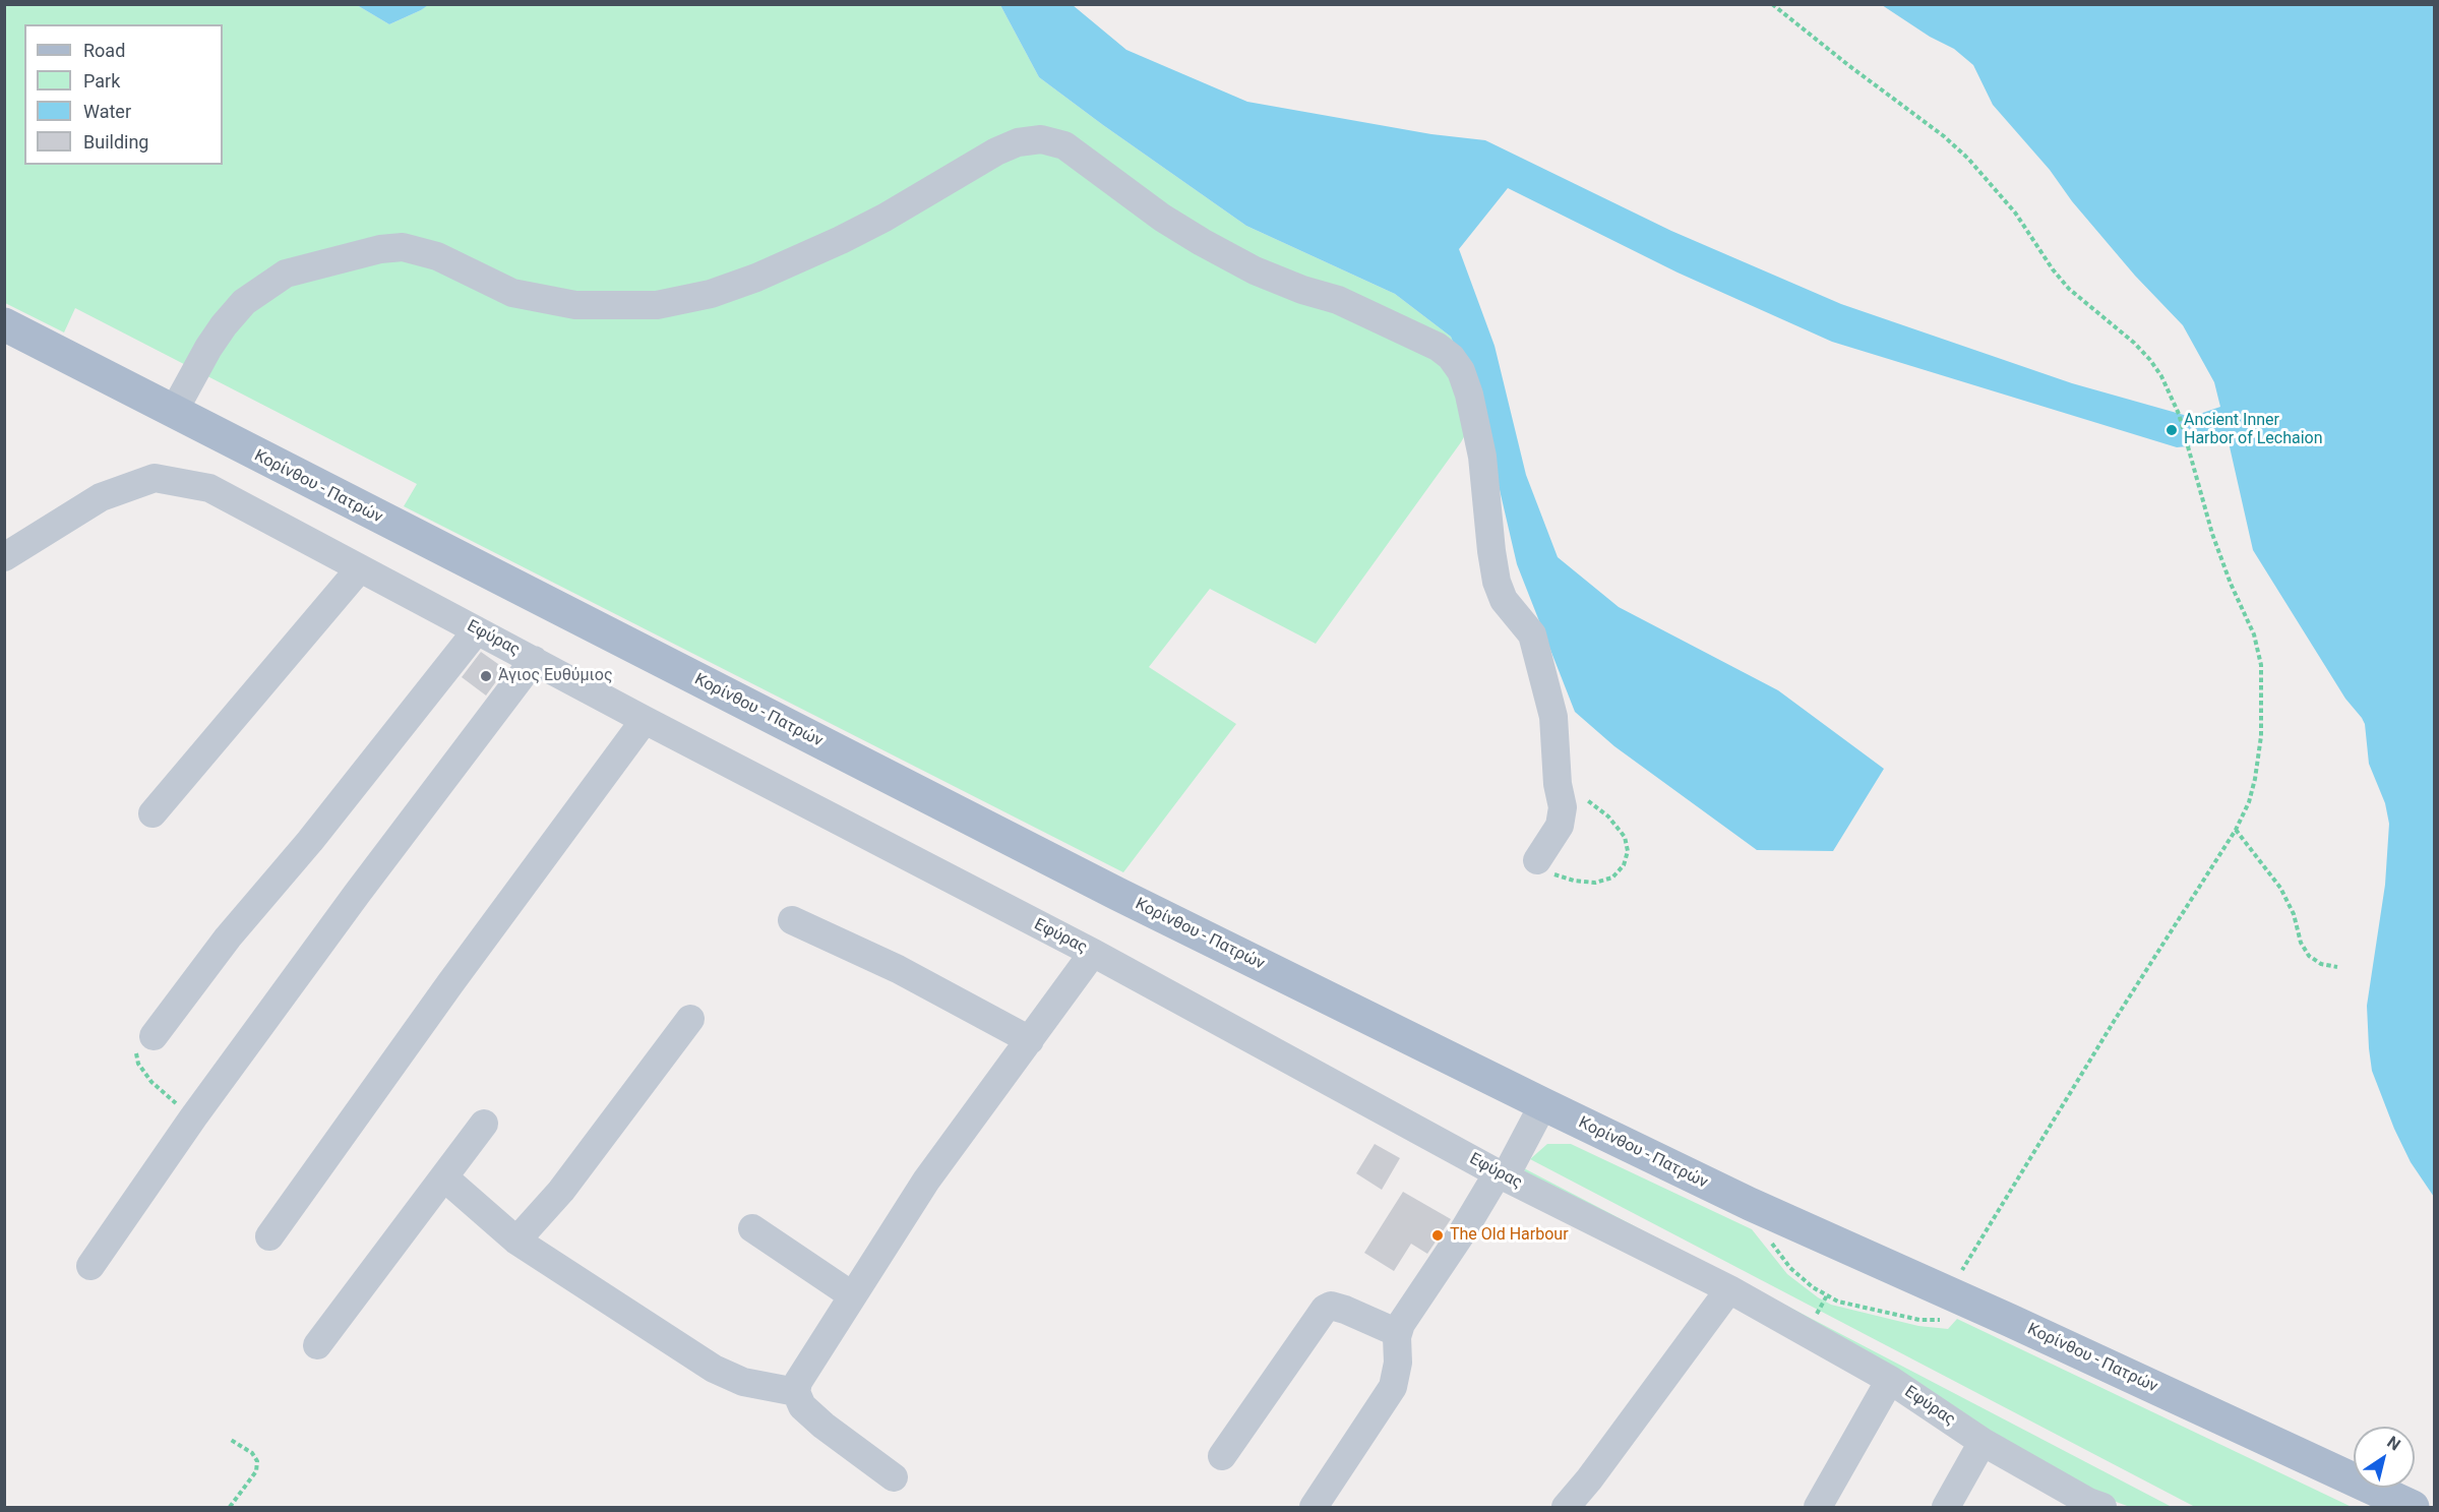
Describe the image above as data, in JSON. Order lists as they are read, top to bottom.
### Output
{
  "streets": {
    "main road": ["Κορίνθου - Πατρών"],
    "street": ["Εφύρας"]
  },
  "places": ["Ancient Inner Harbor of Lechaion", "Άγιος Ευθύμιος", "The Old Harbour"],
  "legend": [
    "Road",
    "Park",
    "Water",
    "Building"
  ],
  "north": "top right"
}
